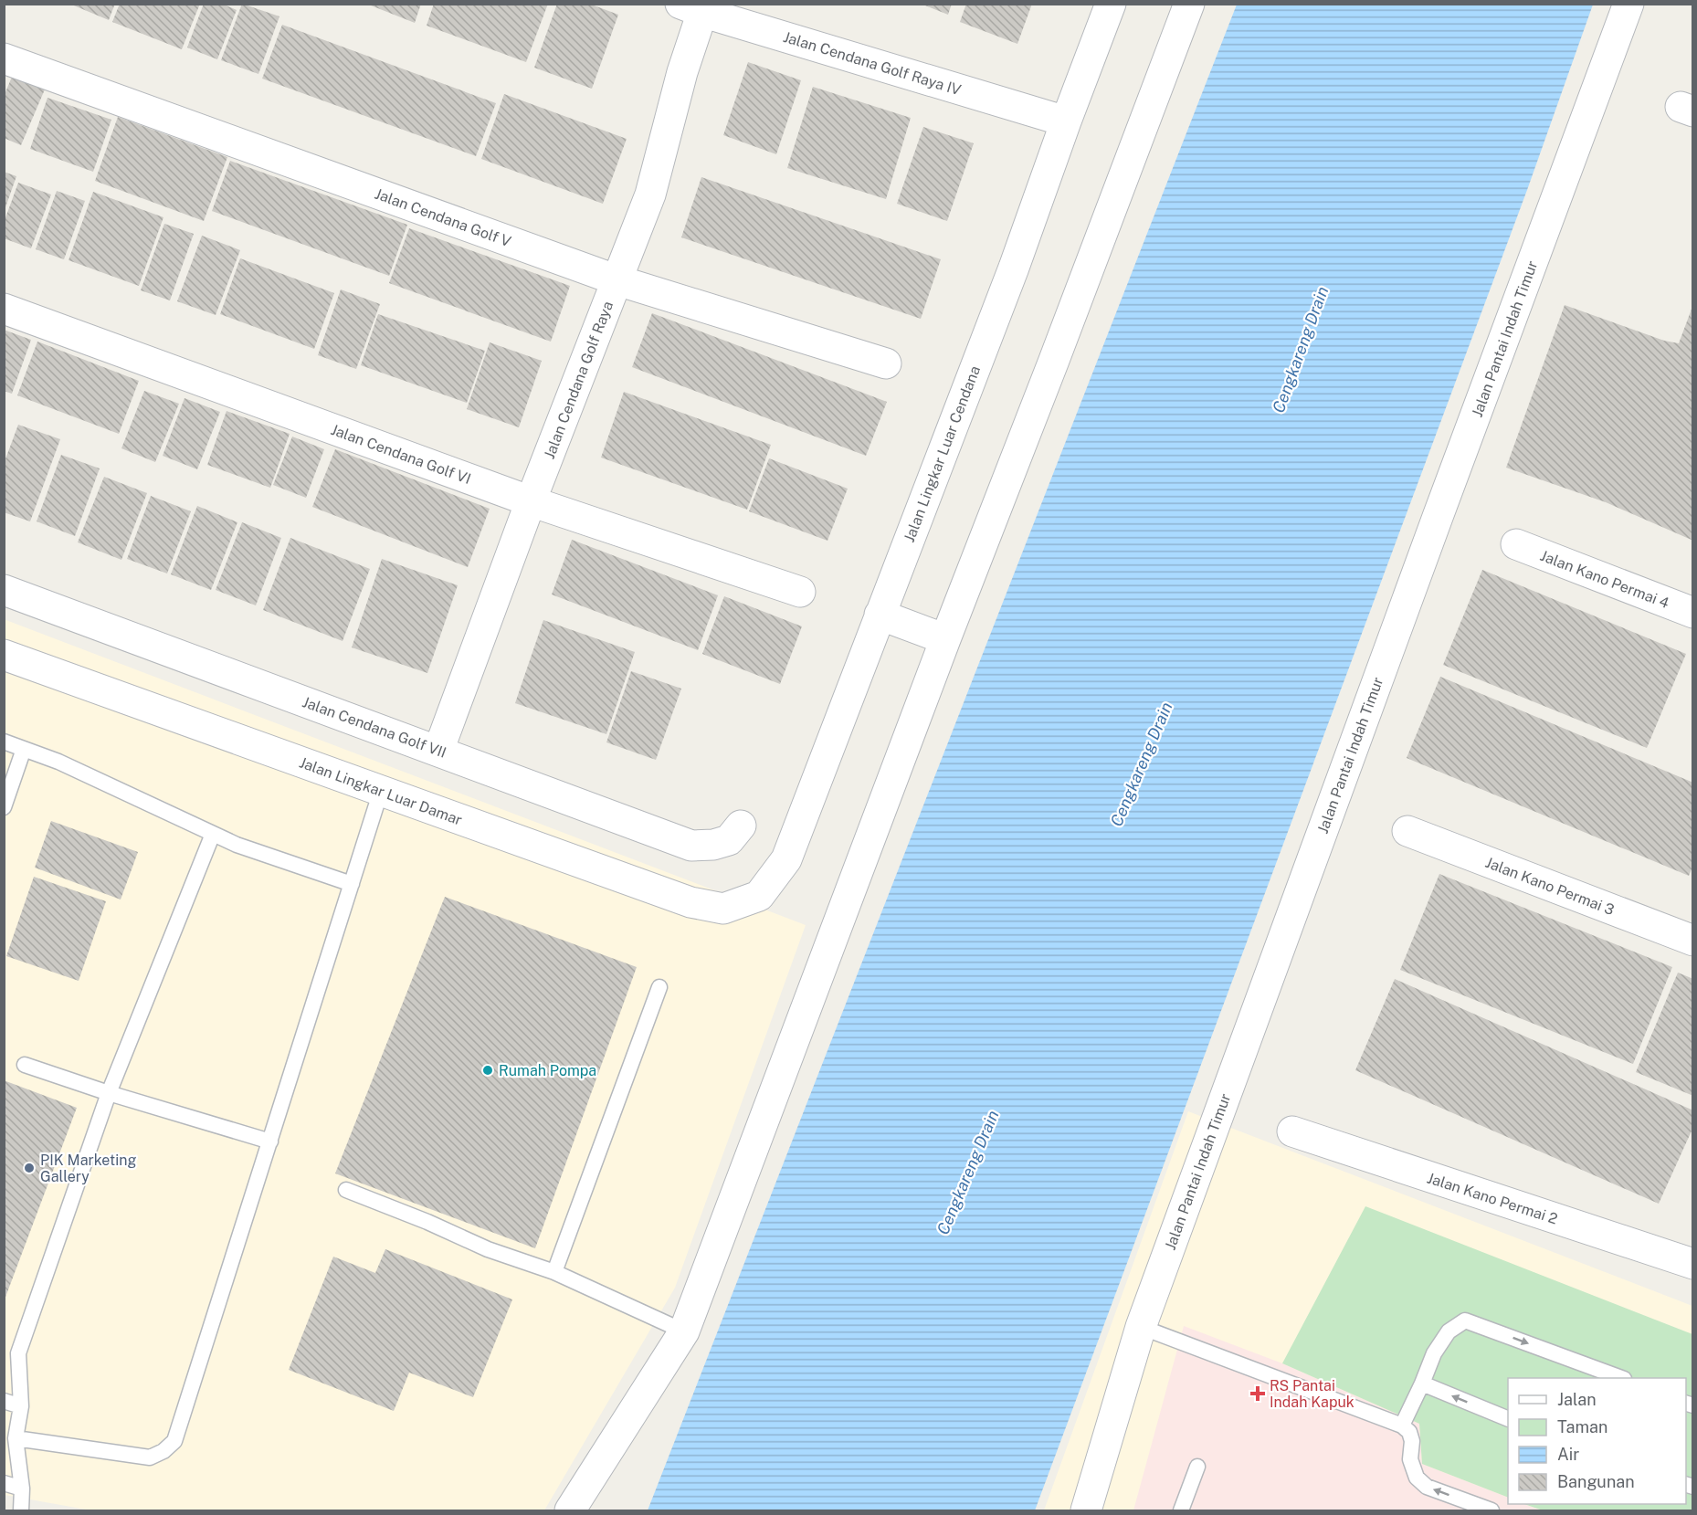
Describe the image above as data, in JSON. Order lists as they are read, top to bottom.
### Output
{
  "streets": {
    "street": [
      "Jalan Cendana Golf Raya IV",
      "Jalan Cendana Golf V",
      "Jalan Pantai Indah Timur",
      "Jalan Cendana Golf Raya",
      "Jalan Cendana Golf VI",
      "Jalan Lingkar Luar Cendana",
      "Jalan Kano Permai 4",
      "Jalan Cendana Golf VII",
      "Jalan Lingkar Luar Damar",
      "Jalan Kano Permai 3",
      "Jalan Kano Permai 2"
    ]
  },
  "crossings": [
    ["Jalan Cendana Golf Raya IV", "Jalan Cendana Golf Raya"],
    ["Jalan Cendana Golf Raya IV", "Jalan Lingkar Luar Cendana"],
    ["Jalan Cendana Golf V", "Jalan Cendana Golf Raya"],
    ["Jalan Cendana Golf Raya", "Jalan Cendana Golf VI"],
    ["Jalan Cendana Golf Raya", "Jalan Cendana Golf VII"],
    ["Jalan Lingkar Luar Cendana", "Jalan Lingkar Luar Damar"]
  ],
  "water": ["Cengkareng Drain"],
  "places": {
    "other": ["Rumah Pompa", "PIK Marketing Gallery"],
    "health": ["RS Pantai Indah Kapuk"]
  },
  "legend": [
    "Jalan",
    "Taman",
    "Air",
    "Bangunan"
  ]
}
